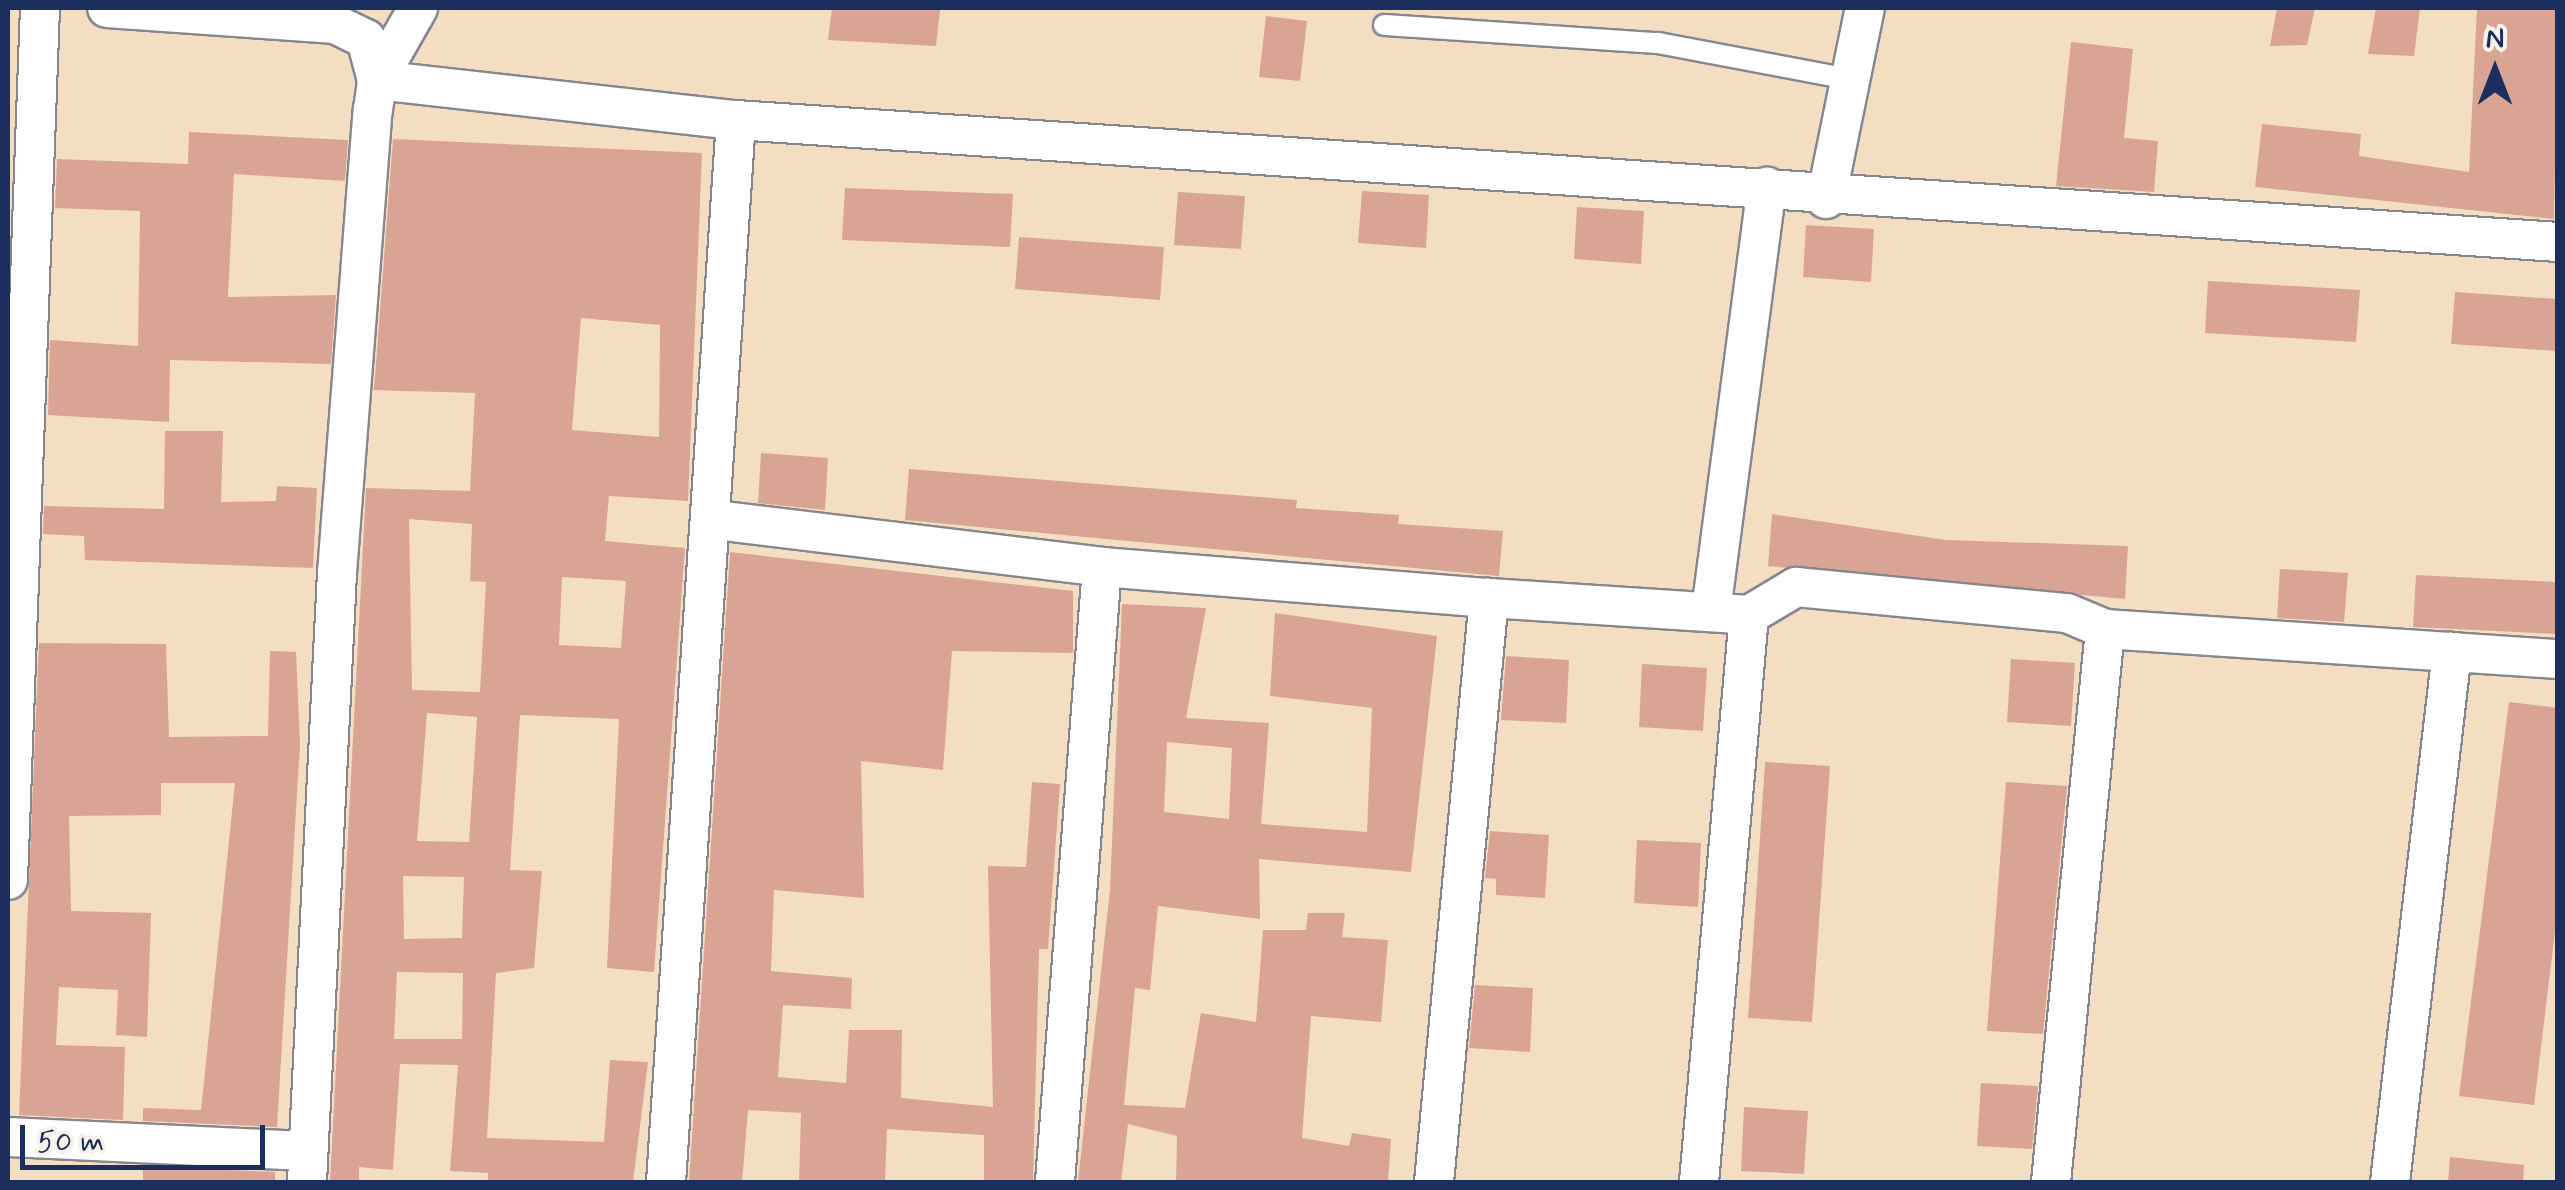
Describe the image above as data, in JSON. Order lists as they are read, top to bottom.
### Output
{
  "scale_bar": "50 m",
  "north": "top"
}
